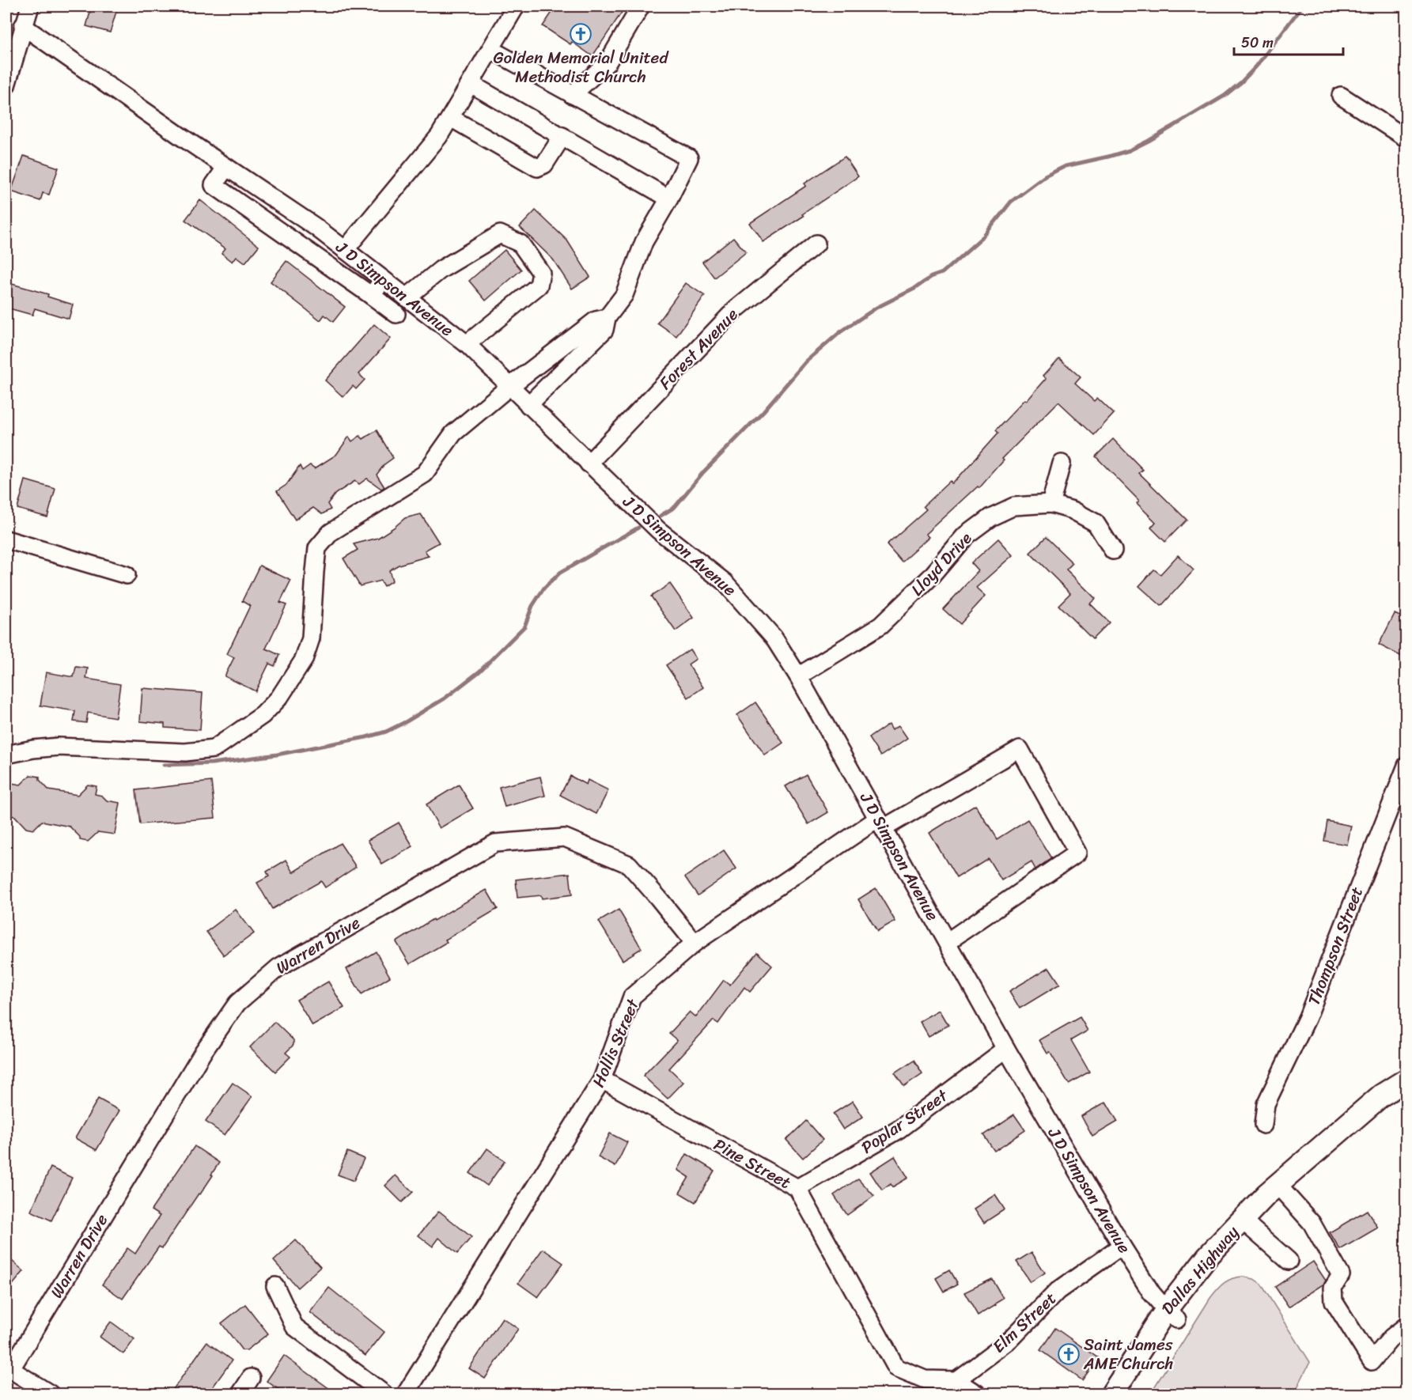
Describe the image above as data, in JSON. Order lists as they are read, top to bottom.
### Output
{
  "streets": {
    "main road": ["Dallas Highway"],
    "street": [
      "J D Simpson Avenue",
      "Forest Avenue",
      "Lloyd Drive",
      "Warren Drive",
      "Thompson Street",
      "Hollis Street",
      "Poplar Street",
      "Pine Street",
      "Elm Street"
    ]
  },
  "crossings": [
    ["J D Simpson Avenue", "Forest Avenue"],
    ["J D Simpson Avenue", "Lloyd Drive"],
    ["J D Simpson Avenue", "Hollis Street"],
    ["J D Simpson Avenue", "Poplar Street"],
    ["J D Simpson Avenue", "Dallas Highway"],
    ["J D Simpson Avenue", "Elm Street"],
    ["Warren Drive", "Hollis Street"],
    ["Hollis Street", "Pine Street"],
    ["Poplar Street", "Pine Street"],
    ["Pine Street", "Elm Street"]
  ],
  "places": {
    "church": ["Golden Memorial United Methodist Church", "Saint James AME Church"]
  },
  "scale_bar": "50 m"
}
